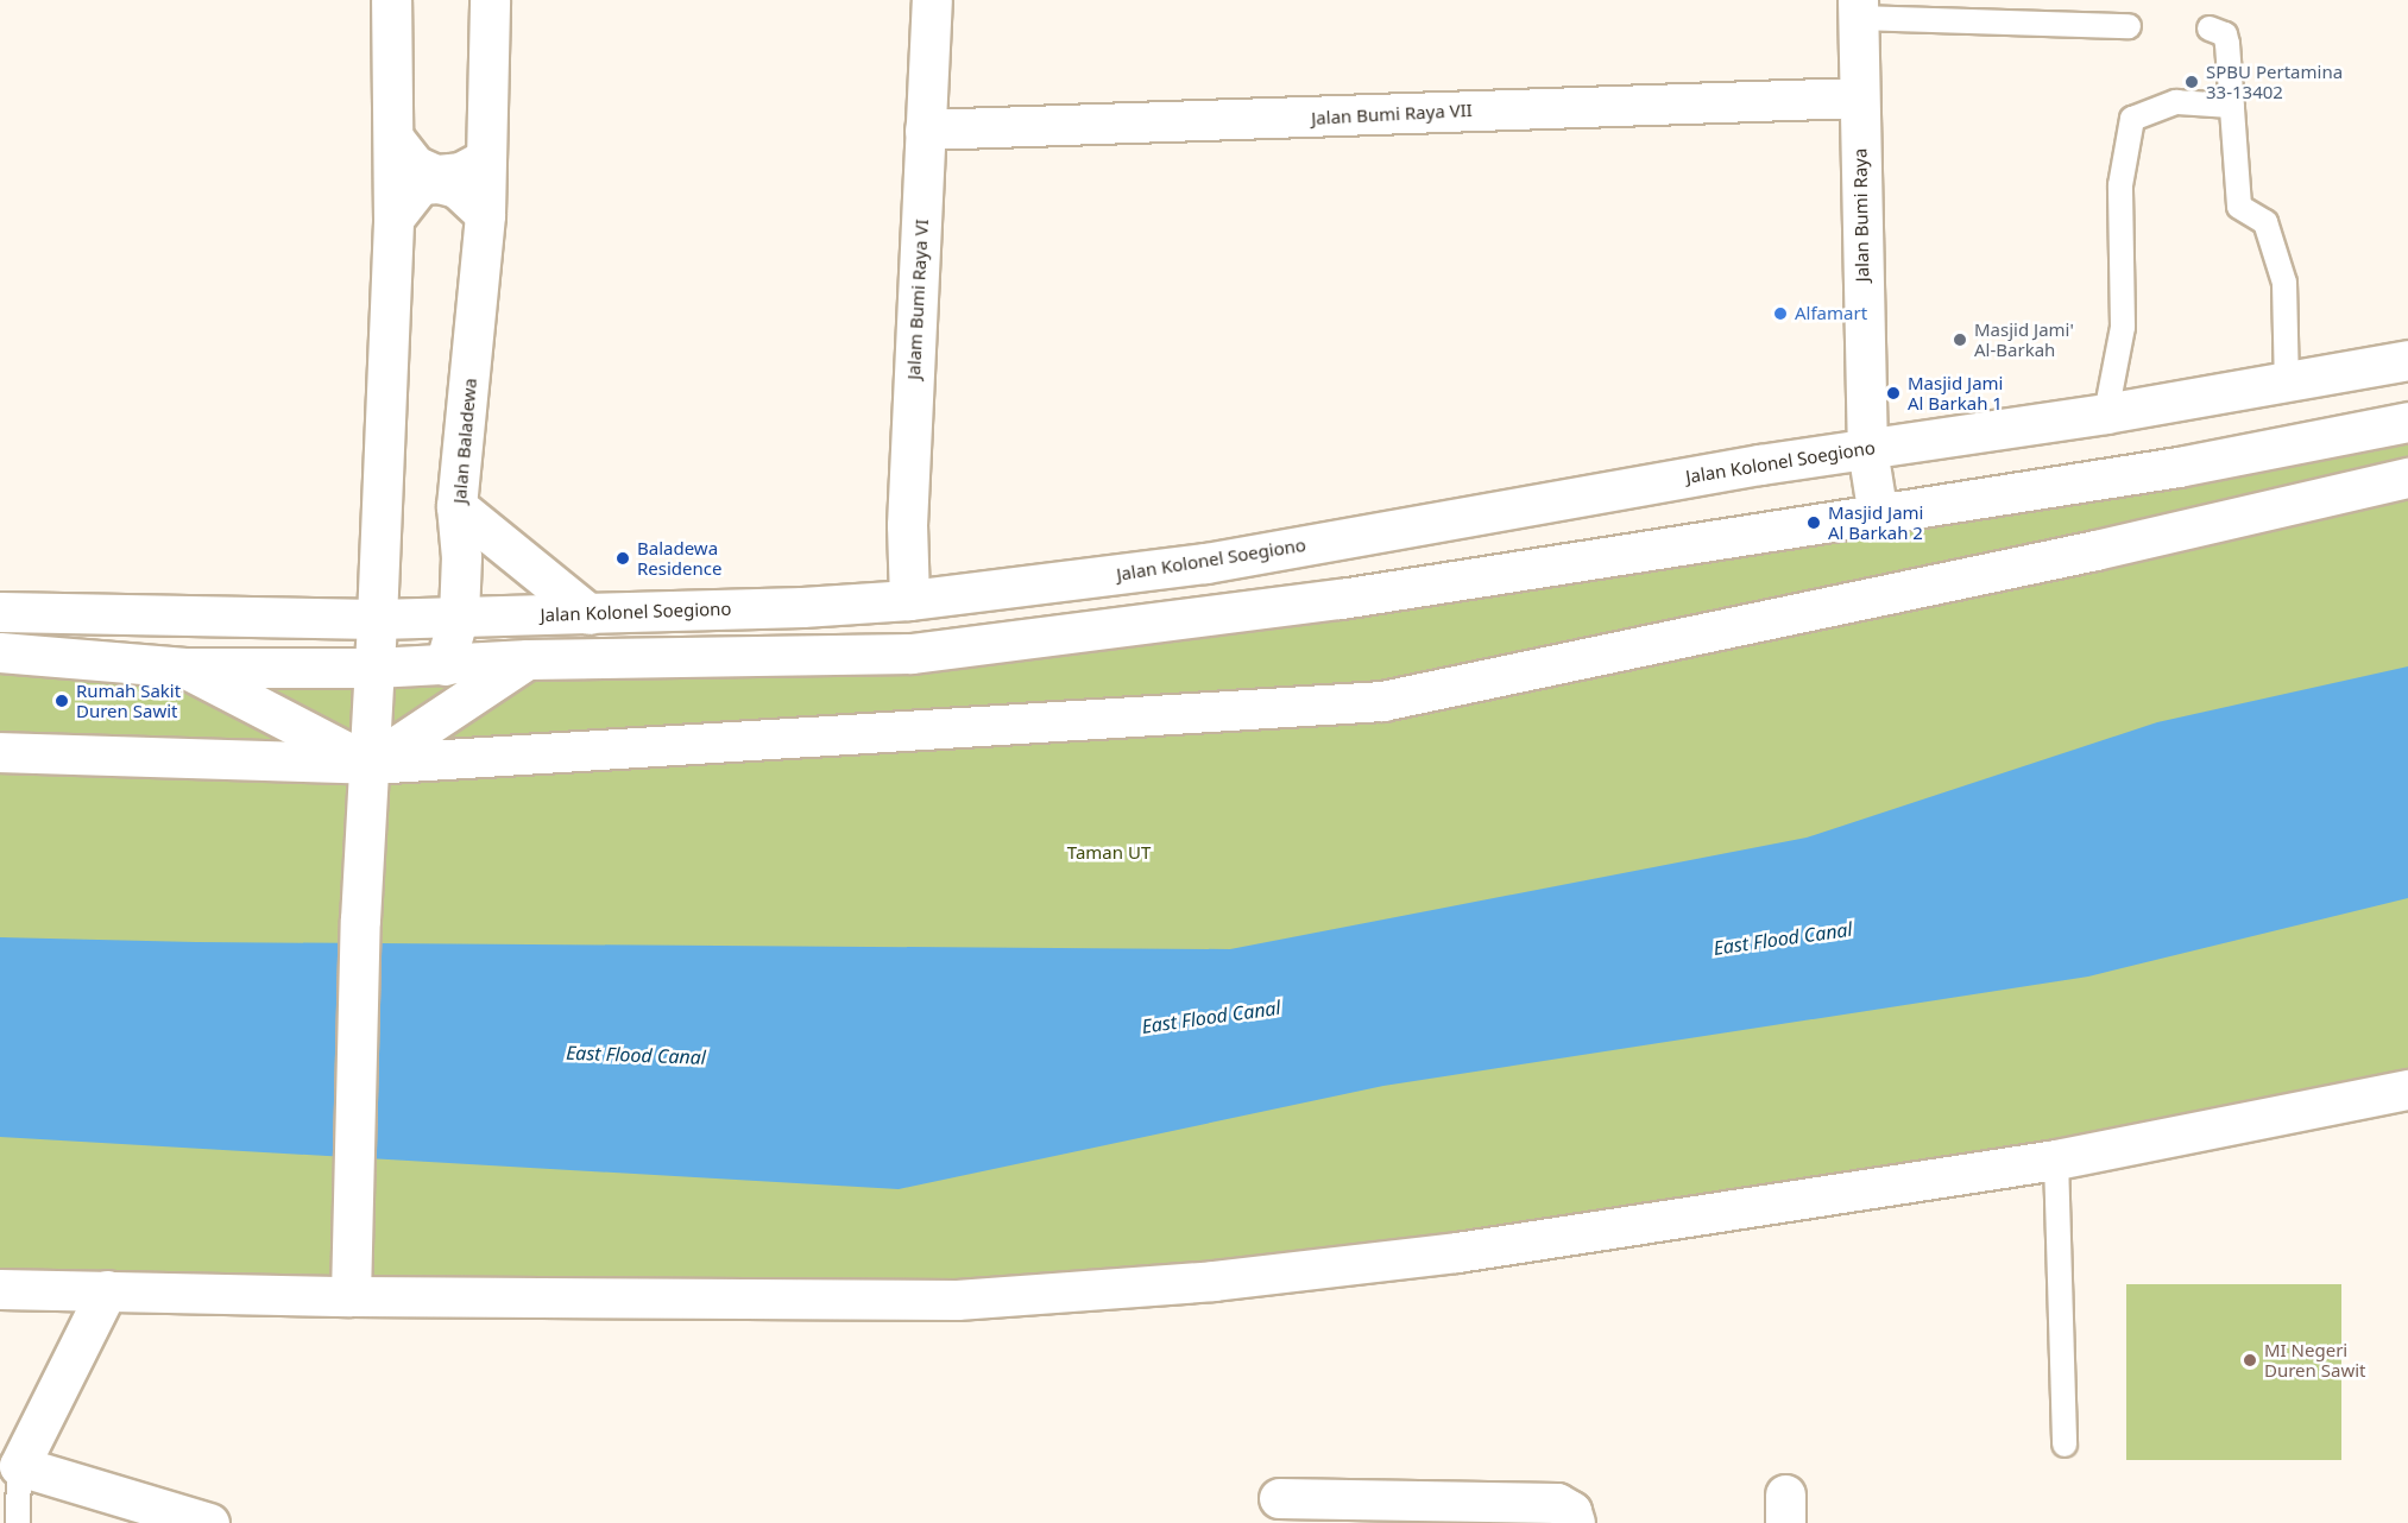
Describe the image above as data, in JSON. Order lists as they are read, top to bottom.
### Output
{
  "streets": {
    "street": [
      "Jalan Bumi Raya VII",
      "Jalan Bumi Raya",
      "Jalam Bumi Raya VI",
      "Jalan Baladewa",
      "Jalan Kolonel Soegiono"
    ]
  },
  "crossings": [
    ["Jalan Bumi Raya VII", "Jalan Bumi Raya"],
    ["Jalan Bumi Raya VII", "Jalam Bumi Raya VI"],
    ["Jalan Bumi Raya", "Jalan Kolonel Soegiono"],
    ["Jalam Bumi Raya VI", "Jalan Kolonel Soegiono"],
    ["Jalan Baladewa", "Jalan Kolonel Soegiono"]
  ],
  "water": ["East Flood Canal"],
  "parks": ["Taman UT"],
  "places": [
    "SPBU Pertamina 33-13402",
    "Alfamart",
    "Masjid Jami' Al-Barkah",
    "Masjid Jami Al Barkah 1",
    "Masjid Jami Al Barkah 2",
    "Baladewa Residence",
    "Rumah Sakit Duren Sawit",
    "MI Negeri Duren Sawit"
  ]
}
